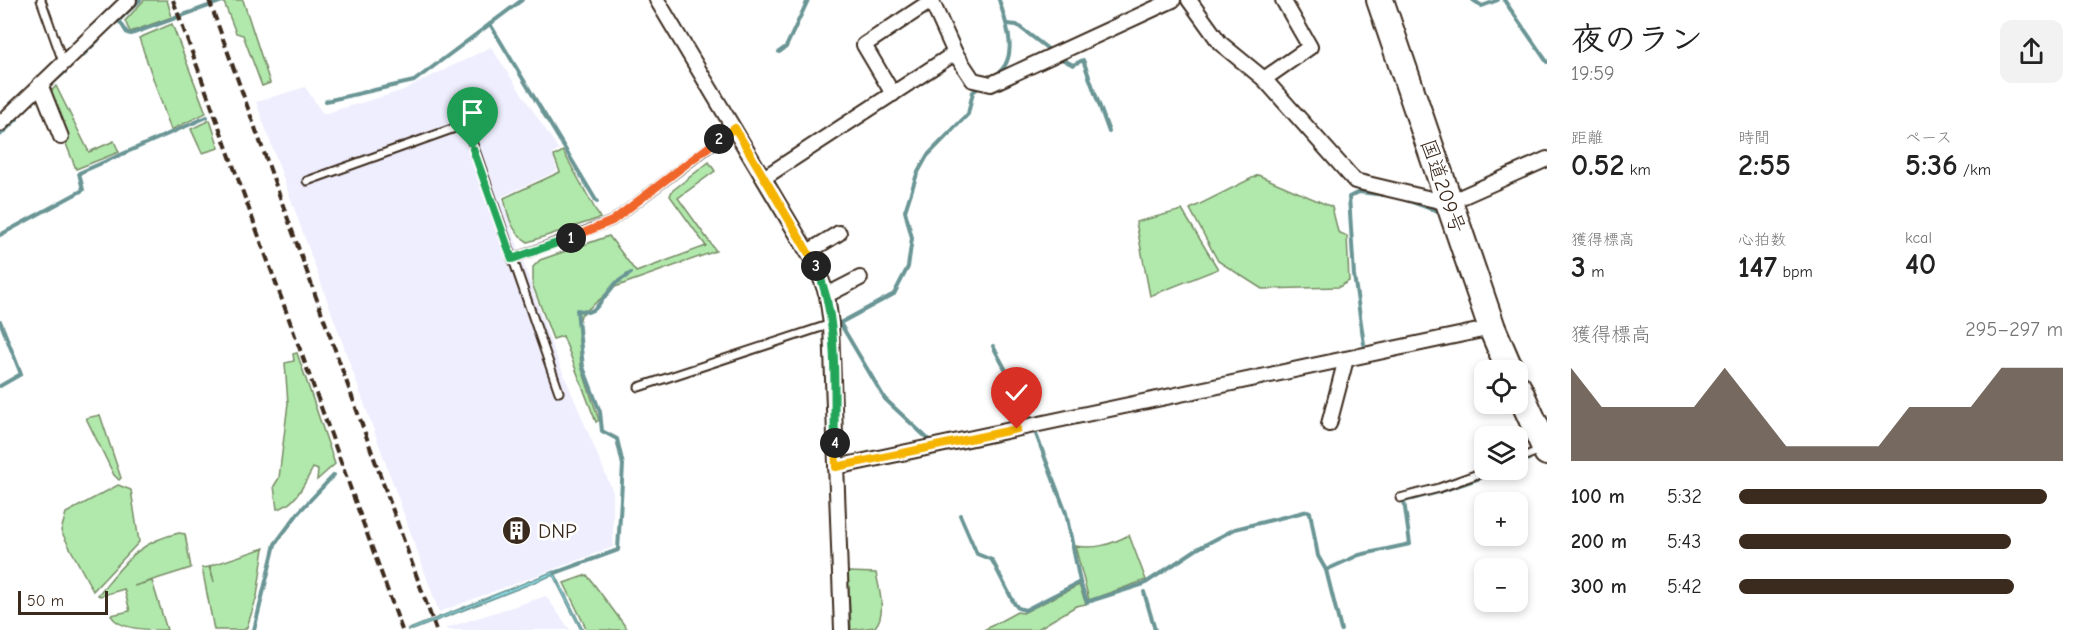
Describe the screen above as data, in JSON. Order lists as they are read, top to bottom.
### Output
{
  "streets": {
    "highway": ["国道209号"]
  },
  "places": {
    "building": ["DNP"]
  },
  "scale_bar": "50 m",
  "page": {
    "heading": ["夜のラン", "19:59"],
    "stats": [
      ["距離", "0.52 km"],
      ["時間", "2:55"],
      ["ペース", "5:36 /km"],
      ["獲得標高", "3 m"],
      ["心拍数", "147 bpm"],
      ["kcal", "40"]
    ],
    "pins": [
      "2",
      "1",
      "3",
      "4"
    ],
    "chart": ["獲得標高", "295–297 m"],
    "map_buttons": ["+", "−"],
    "list": [
      {
        "name": "100 m",
        "note": "5:32"
      },
      {
        "name": "200 m",
        "note": "5:43"
      },
      {
        "name": "300 m",
        "note": "5:42"
      }
    ],
    "scale": "50 m"
  }
}
